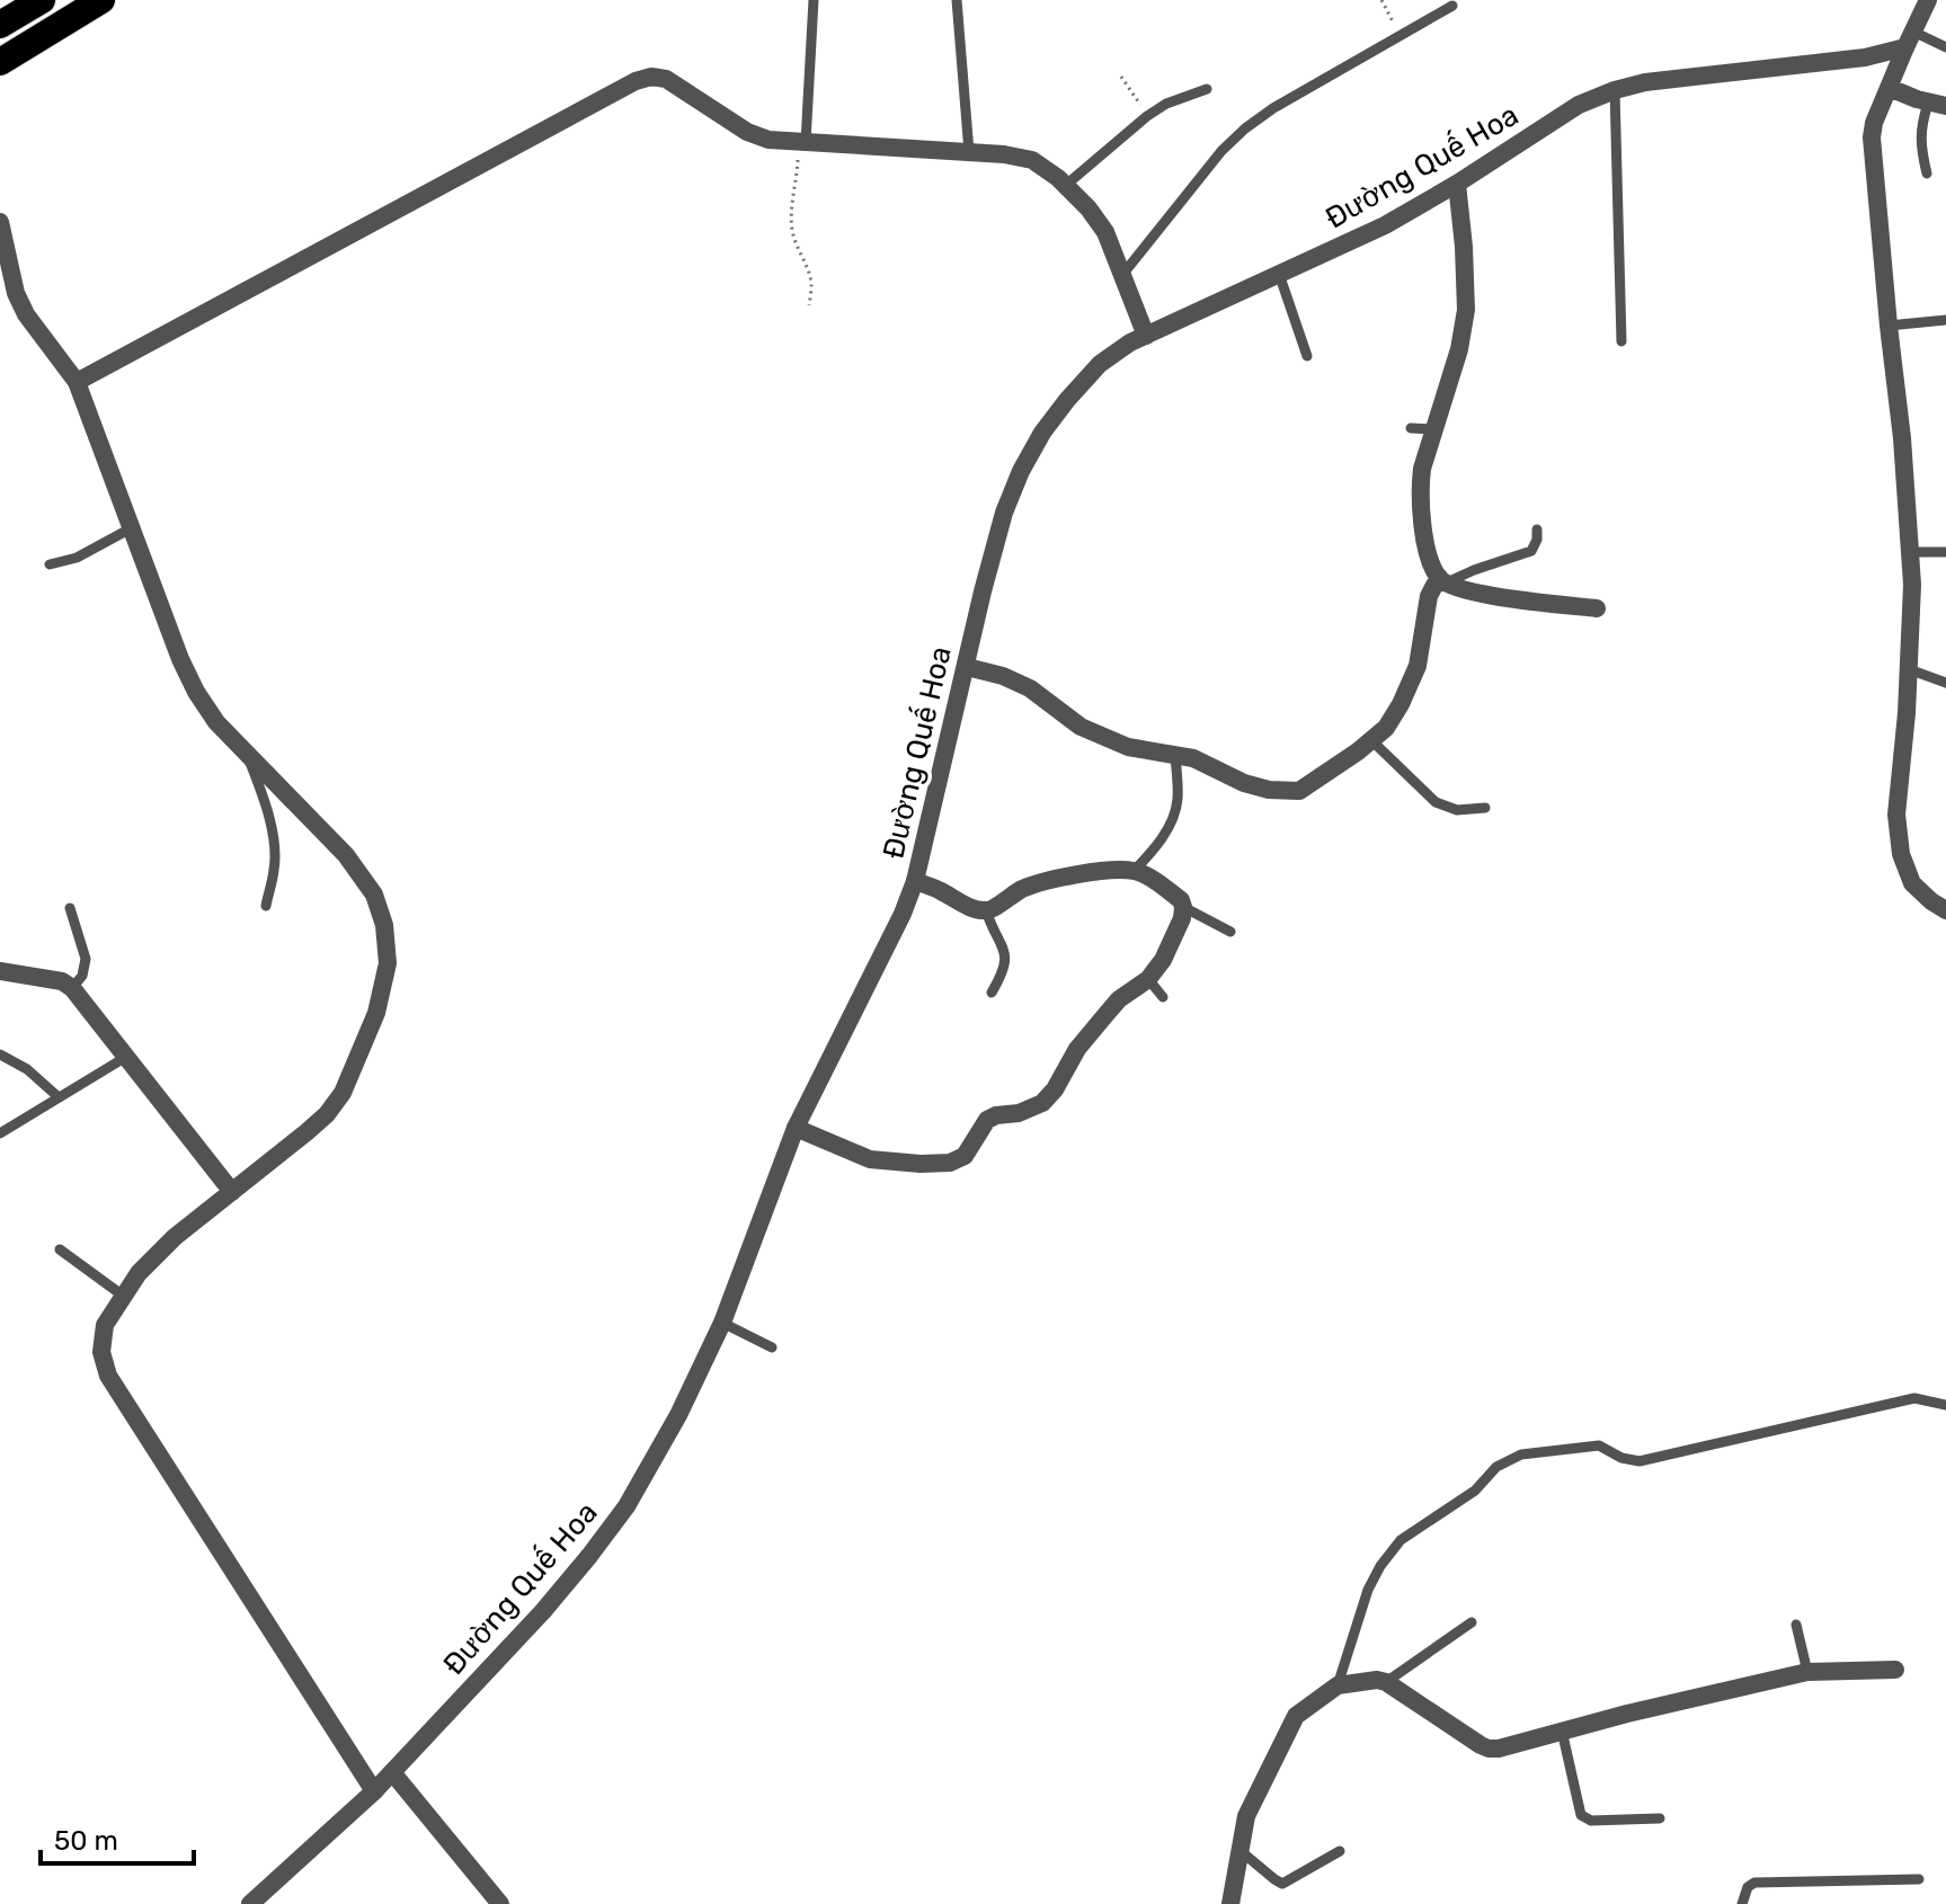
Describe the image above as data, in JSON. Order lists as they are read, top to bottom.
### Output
{
  "streets": {
    "street": ["Đường Quế Hoa"]
  },
  "scale_bar": "50 m"
}
